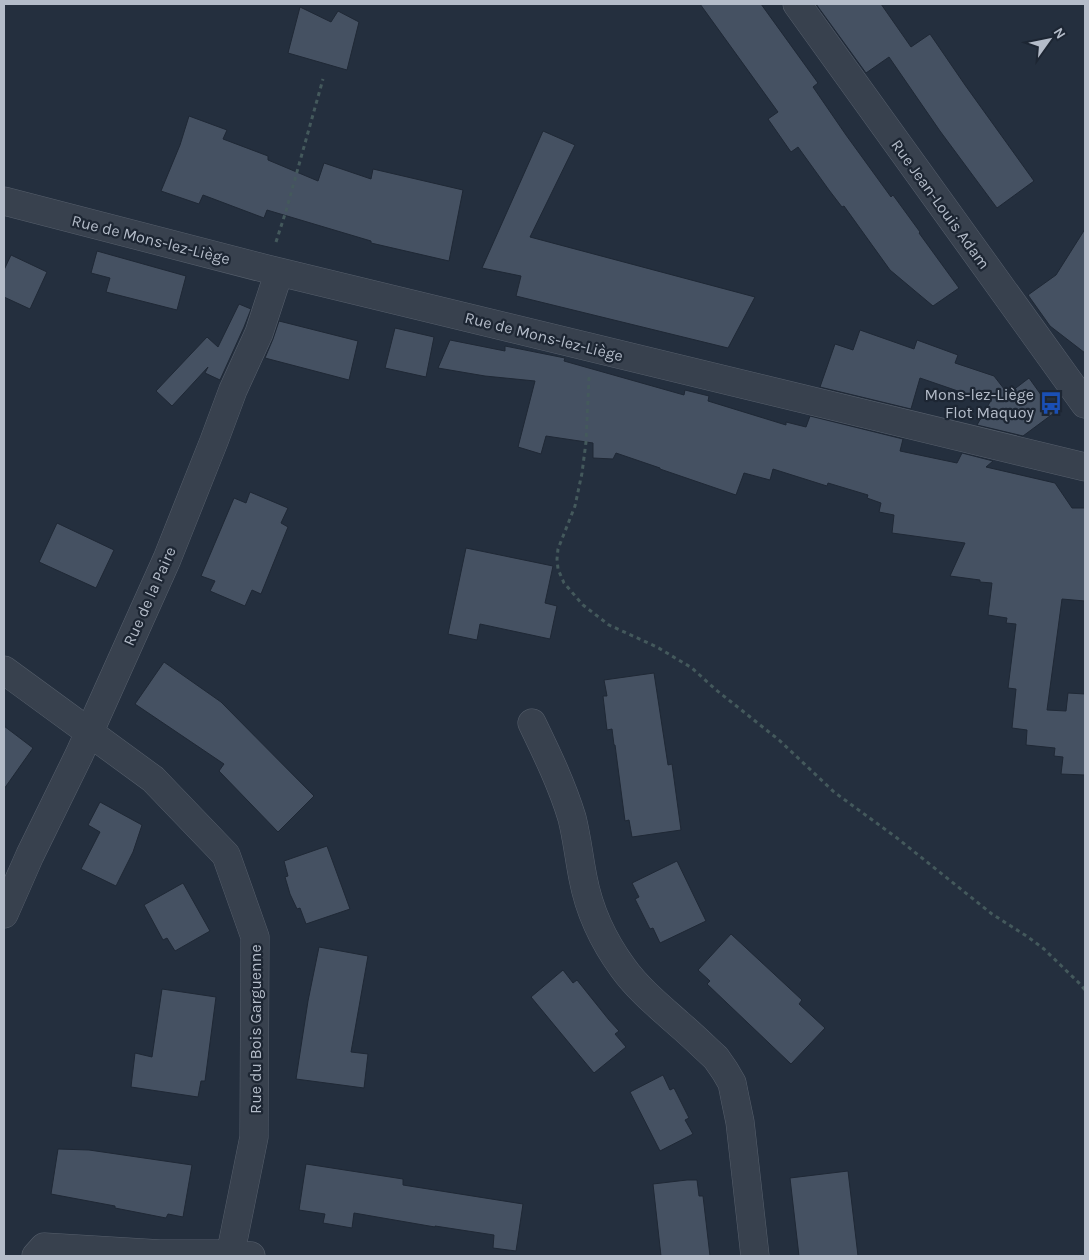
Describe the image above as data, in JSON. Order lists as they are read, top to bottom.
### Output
{
  "streets": {
    "street": [
      "Rue Jean-Louis Adam",
      "Rue de Mons-lez-Liège",
      "Rue de la Paire",
      "Rue du Bois Garguenne"
    ]
  },
  "crossings": [
    ["Rue de Mons-lez-Liège", "Rue de la Paire"],
    ["Rue de la Paire", "Rue du Bois Garguenne"]
  ],
  "places": {
    "bus stop": ["Mons-lez-Liège Flot Maquoy"]
  },
  "north": "top right"
}
